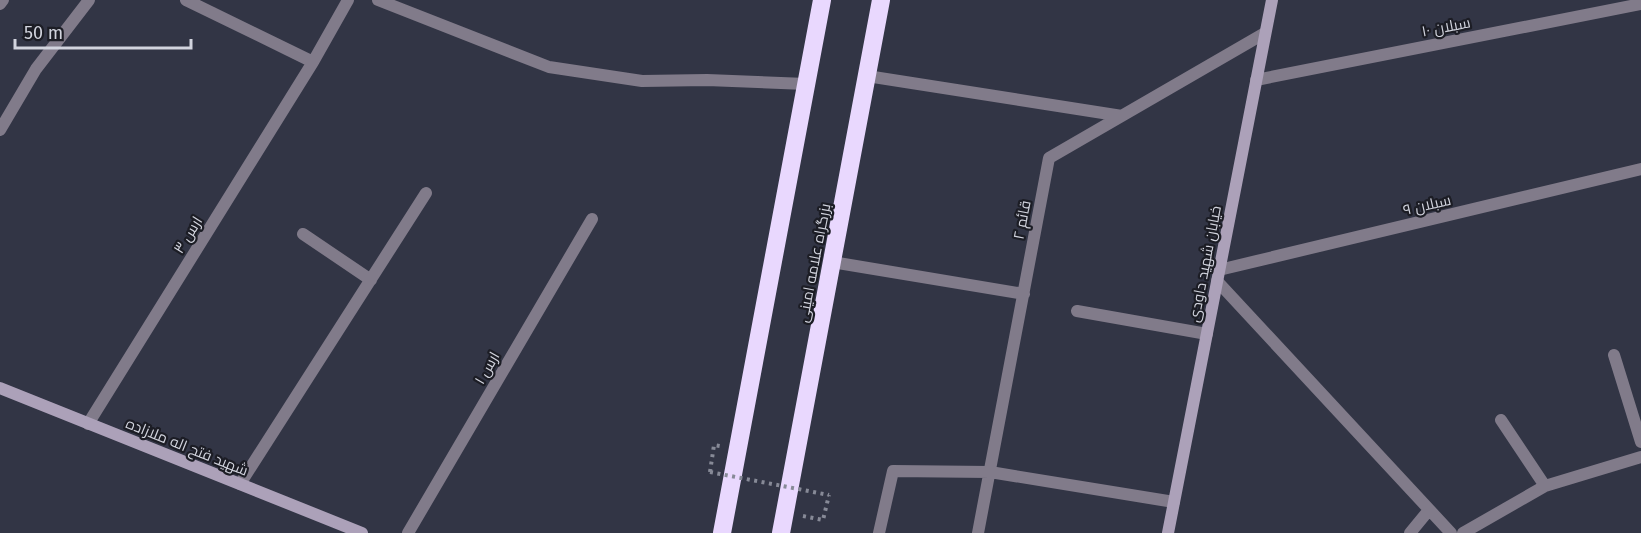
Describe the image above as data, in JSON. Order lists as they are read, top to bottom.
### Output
{
  "streets": {
    "highway": ["بزرگراه علامه امینی"],
    "street": [
      "سبلان ۱۰",
      "سبلان ۹",
      "قائم ۲",
      "ارس ۳",
      "خیابان شهید داودی",
      "ارس ۱",
      "شهید فتح اله ملازاده"
    ]
  },
  "crossings": [
    ["سبلان ۱۰", "خیابان شهید داودی"],
    ["سبلان ۹", "خیابان شهید داودی"],
    ["قائم ۲", "خیابان شهید داودی"],
    ["ارس ۳", "شهید فتح اله ملازاده"]
  ],
  "scale_bar": "50 m"
}
